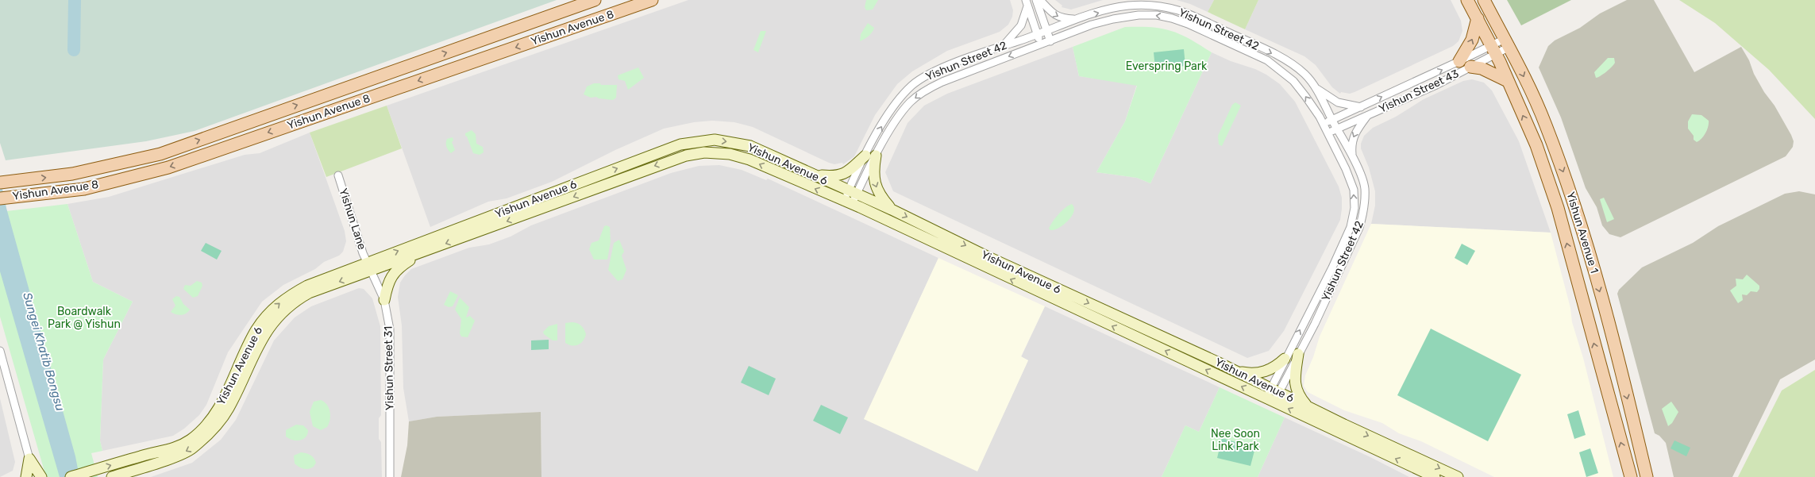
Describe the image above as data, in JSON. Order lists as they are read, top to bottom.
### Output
{
  "streets": {
    "main road": ["Yishun Avenue 8", "Yishun Avenue 6", "Yishun Avenue 1"],
    "street": [
      "Yishun Street 42",
      "Yishun Street 43",
      "Yishun Lane",
      "Yishun Street 31"
    ]
  },
  "crossings": [
    ["Yishun Street 42", "Yishun Street 43"],
    ["Yishun Street 42", "Yishun Avenue 6"],
    ["Yishun Street 43", "Yishun Avenue 1"],
    ["Yishun Avenue 6", "Yishun Lane"],
    ["Yishun Avenue 6", "Yishun Street 31"],
    ["Yishun Lane", "Yishun Street 31"]
  ],
  "water": ["Sungei Khatib Bongsu"],
  "parks": ["Everspring Park", "Boardwalk Park @ Yishun", "Nee Soon Link Park"]
}
